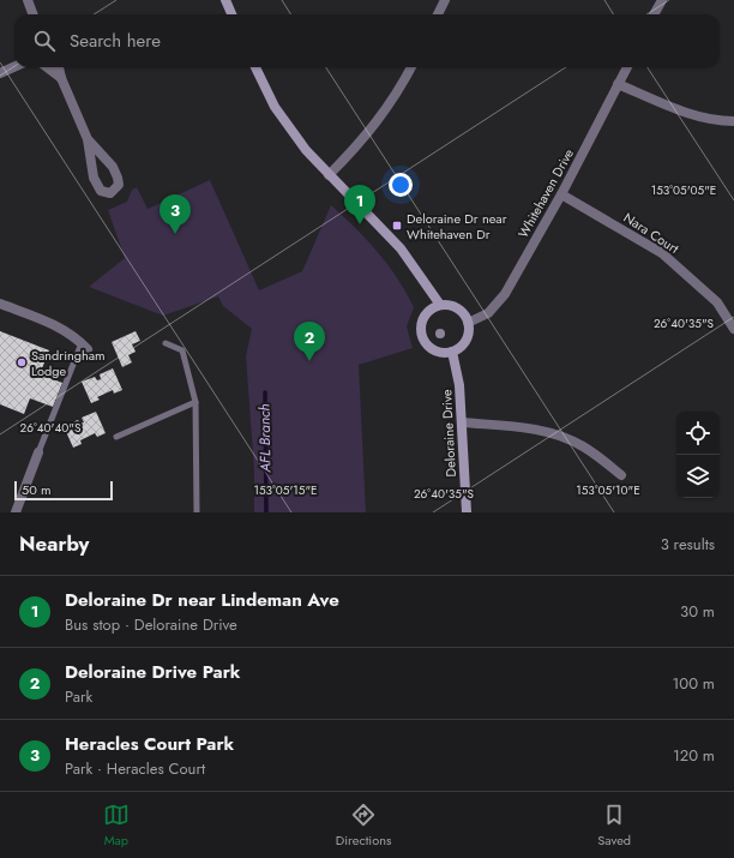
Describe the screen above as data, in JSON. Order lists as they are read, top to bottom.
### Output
{
  "streets": {
    "street": ["Whitehaven Drive", "Nara Court", "Deloraine Drive"]
  },
  "crossings": [
    ["Whitehaven Drive", "Nara Court"],
    ["Whitehaven Drive", "Deloraine Drive"]
  ],
  "water": ["AFL Branch"],
  "places": {
    "transit": ["Deloraine Dr near Whitehaven Dr"],
    "other": ["Sandringham Lodge"]
  },
  "scale_bar": "50 m",
  "page": {
    "search": "Search here",
    "pins": ["1", "3", "2"],
    "scale": "50 m",
    "heading": ["Nearby", "3 results"],
    "list": [
      {
        "mark": "1",
        "name": "Deloraine Dr near Lindeman Ave",
        "note": "Bus stop · Deloraine Drive",
        "value": "30 m"
      },
      {
        "mark": "2",
        "name": "Deloraine Drive Park",
        "note": "Park",
        "value": "100 m"
      },
      {
        "mark": "3",
        "name": "Heracles Court Park",
        "note": "Park · Heracles Court",
        "value": "120 m"
      }
    ],
    "nav": ["Map", "Directions", "Saved"]
  },
  "coordinates": [
    "153°05'05\"E",
    "26°40'35\"S",
    "26°40'40\"S",
    "153°05'15\"E",
    "153°05'10\"E"
  ]
}
